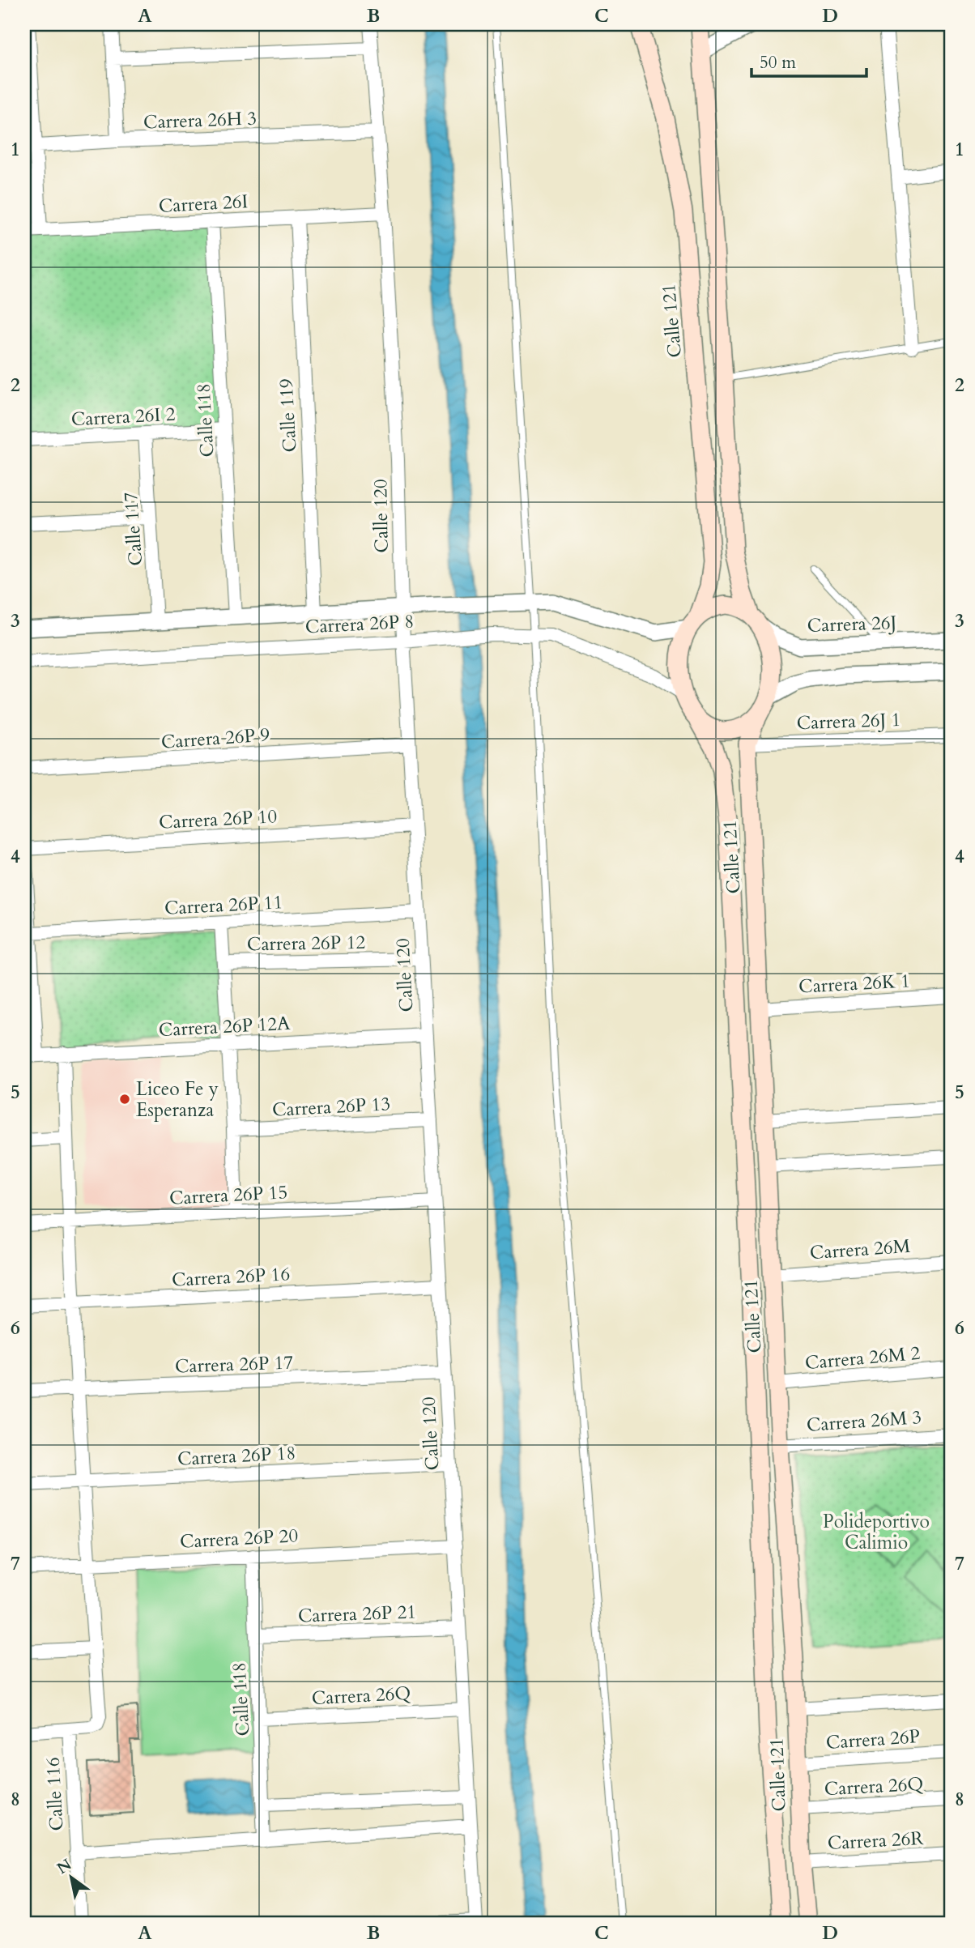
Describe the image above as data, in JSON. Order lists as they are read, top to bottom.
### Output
{
  "streets": {
    "main road": ["Calle 121"],
    "street": [
      "Carrera 26H 3",
      "Carrera 26I",
      "Calle 119",
      "Carrera 26I 2",
      "Calle 118",
      "Calle 120",
      "Calle 117",
      "Carrera 26P 8",
      "Carrera 26J",
      "Carrera 26J 1",
      "Carrera 26P 9",
      "Carrera 26P 10",
      "Carrera 26P 11",
      "Carrera 26P 12",
      "Carrera 26K 1",
      "Carrera 26P 12A",
      "Carrera 26P 13",
      "Carrera 26P 15",
      "Carrera 26M",
      "Carrera 26P 16",
      "Carrera 26M 2",
      "Carrera 26P 17",
      "Carrera 26M 3",
      "Carrera 26P 18",
      "Carrera 26P 20",
      "Carrera 26P 21",
      "Carrera 26Q",
      "Carrera 26P",
      "Calle 116",
      "Carrera 26R"
    ]
  },
  "crossings": [
    ["Carrera 26H 3", "Calle 120"],
    ["Carrera 26I", "Calle 119"],
    ["Carrera 26I", "Calle 118"],
    ["Carrera 26I", "Calle 120"],
    ["Calle 121", "Carrera 26P 8"],
    ["Calle 121", "Carrera 26J"],
    ["Calle 121", "Carrera 26J 1"],
    ["Calle 121", "Carrera 26K 1"],
    ["Calle 121", "Carrera 26M"],
    ["Calle 121", "Carrera 26M 2"],
    ["Calle 121", "Carrera 26M 3"],
    ["Calle 121", "Carrera 26Q"],
    ["Calle 121", "Carrera 26P"],
    ["Calle 121", "Carrera 26R"],
    ["Calle 119", "Carrera 26P 8"],
    ["Carrera 26I 2", "Calle 118"],
    ["Carrera 26I 2", "Calle 117"],
    ["Calle 118", "Carrera 26P 8"],
    ["Calle 118", "Carrera 26P 20"],
    ["Calle 118", "Carrera 26P 21"],
    ["Calle 118", "Carrera 26Q"],
    ["Calle 120", "Carrera 26P 8"],
    ["Calle 120", "Carrera 26P 9"],
    ["Calle 120", "Carrera 26P 10"],
    ["Calle 120", "Carrera 26P 11"],
    ["Calle 120", "Carrera 26P 12"],
    ["Calle 120", "Carrera 26P 12A"],
    ["Calle 120", "Carrera 26P 13"],
    ["Calle 120", "Carrera 26P 15"],
    ["Calle 120", "Carrera 26P 16"],
    ["Calle 120", "Carrera 26P 17"],
    ["Calle 120", "Carrera 26P 18"],
    ["Calle 120", "Carrera 26P 20"],
    ["Calle 120", "Carrera 26P 21"],
    ["Calle 120", "Carrera 26Q"],
    ["Calle 117", "Carrera 26P 8"],
    ["Carrera 26P 8", "Carrera 26J"]
  ],
  "parks": ["Polideportivo Calimio"],
  "places": ["Liceo Fe y Esperanza"],
  "scale_bar": "50 m",
  "north": "top left",
  "grid": {
    "columns": [
      "A",
      "B",
      "C",
      "D"
    ],
    "rows": [
      "1",
      "2",
      "3",
      "4",
      "5",
      "6",
      "7",
      "8"
    ]
  }
}
